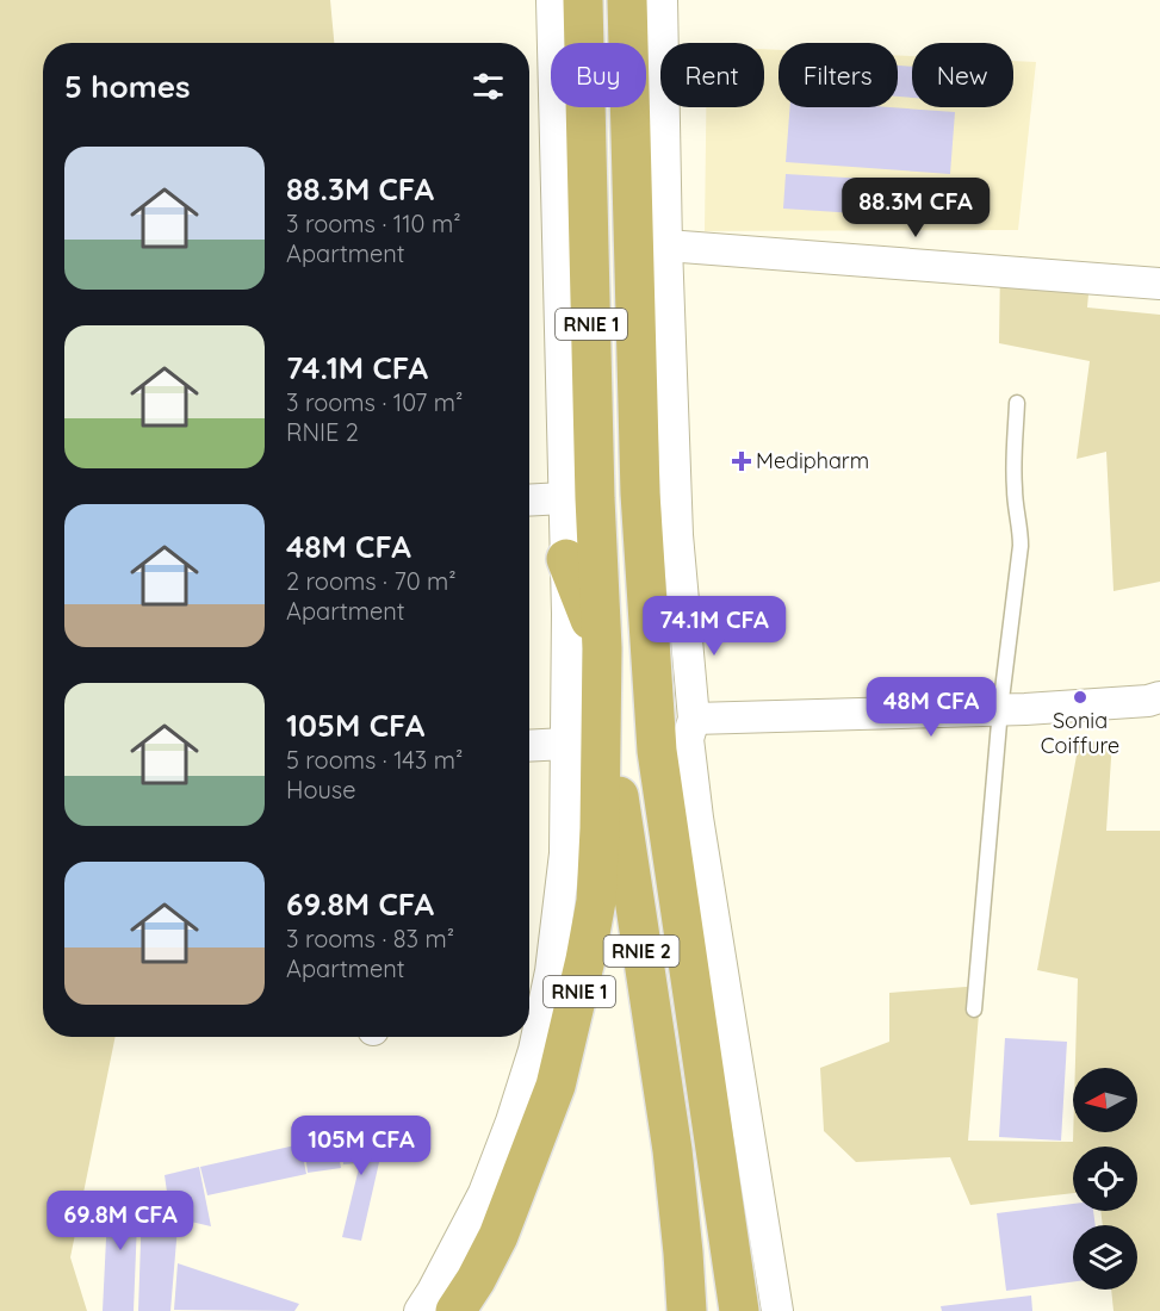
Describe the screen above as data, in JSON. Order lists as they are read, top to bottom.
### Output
{
  "streets": {
    "highway": ["RNIE 1", "RNIE 2"]
  },
  "crossings": [
    ["RNIE 1", "RNIE 2"]
  ],
  "places": {
    "health": ["Medipharm"],
    "other": ["Sonia Coiffure"]
  },
  "north": "left",
  "page": {
    "chip": [
      "Buy",
      "Rent",
      "Filters",
      "New"
    ],
    "heading": "5 homes",
    "list": [
      {
        "name": "88.3M CFA",
        "note": "3 rooms · 110 m² · Apartment"
      },
      {
        "name": "74.1M CFA",
        "note": "3 rooms · 107 m² · RNIE 2"
      },
      {
        "name": "48M CFA",
        "note": "2 rooms · 70 m² · Apartment"
      },
      {
        "name": "105M CFA",
        "note": "5 rooms · 143 m² · House"
      },
      {
        "name": "69.8M CFA",
        "note": "3 rooms · 83 m² · Apartment"
      }
    ],
    "price": [
      "88.3M CFA",
      "74.1M CFA",
      "48M CFA",
      "105M CFA",
      "69.8M CFA"
    ]
  }
}
